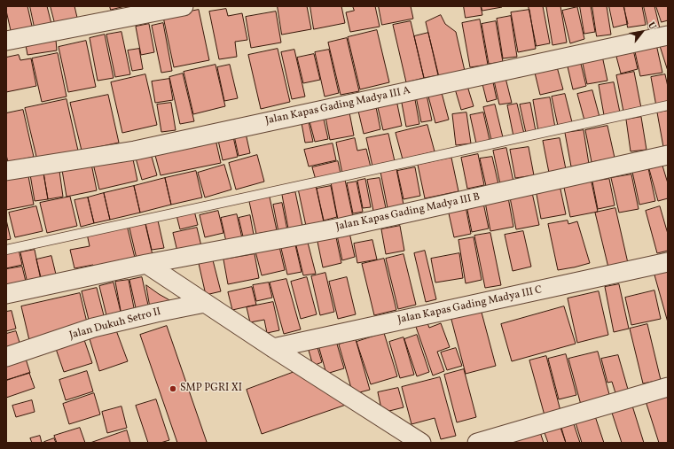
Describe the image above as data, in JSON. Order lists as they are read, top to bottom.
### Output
{
  "streets": {
    "street": [
      "Jalan Kapas Gading Madya III A",
      "Jalan Kapas Gading Madya III B",
      "Jalan Kapas Gading Madya III C",
      "Jalan Dukuh Setro II"
    ]
  },
  "places": ["SMP PGRI XI"],
  "north": "top right"
}
